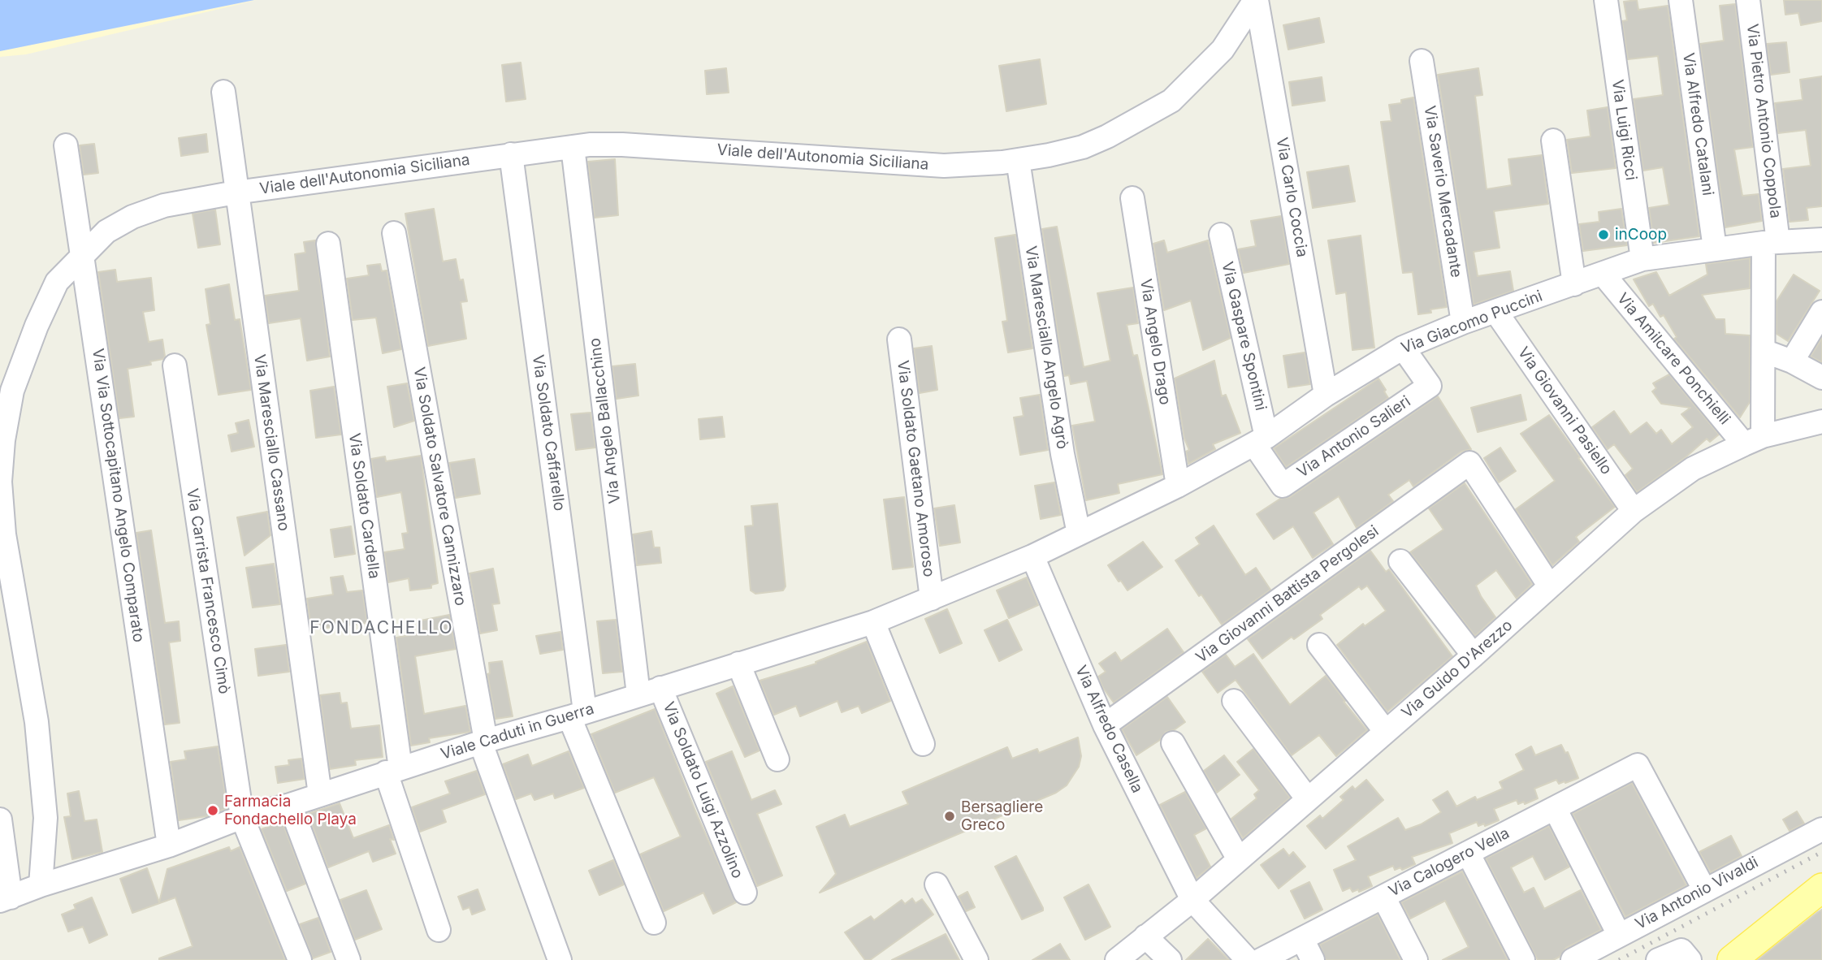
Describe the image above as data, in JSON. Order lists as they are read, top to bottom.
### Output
{
  "streets": {
    "street": [
      "Via Pietro Antonio Coppola",
      "Via Alfredo Catalani",
      "Via Luigi Ricci",
      "Viale dell'Autonomia Siciliana",
      "Via Saverio Mercadante",
      "Via Carlo Coccia",
      "Via Giacomo Puccini",
      "Via Gaspare Spontini",
      "Via Angelo Drago",
      "Via Maresciallo Angelo Agrò",
      "Via Amilcare Ponchielli",
      "Via Giovanni Pasiello",
      "Via Angelo Ballacchino",
      "Via Soldato Caffarello",
      "Via Antonio Salieri",
      "Via Maresciallo Cassano",
      "Via Soldato Gaetano Amoroso",
      "Via Soldato Salvatore Cannizzaro",
      "Via Via Sottocapitano Angelo Comparato",
      "Via Soldato Cardella",
      "Via Carrista Francesco Cimò",
      "Via Giovanni Battista Pergolesi",
      "Via Guido D'Arezzo",
      "Via Alfredo Casella",
      "Viale Caduti in Guerra",
      "Via Soldato Luigi Azzolino",
      "Via Calogero Vella",
      "Via Antonio Vivaldi"
    ]
  },
  "crossings": [
    ["Via Pietro Antonio Coppola", "Via Giacomo Puccini"],
    ["Via Pietro Antonio Coppola", "Via Amilcare Ponchielli"],
    ["Via Pietro Antonio Coppola", "Via Guido D'Arezzo"],
    ["Via Alfredo Catalani", "Via Giacomo Puccini"],
    ["Via Luigi Ricci", "Via Giacomo Puccini"],
    ["Viale dell'Autonomia Siciliana", "Via Carlo Coccia"],
    ["Viale dell'Autonomia Siciliana", "Via Maresciallo Angelo Agrò"],
    ["Viale dell'Autonomia Siciliana", "Via Angelo Ballacchino"],
    ["Viale dell'Autonomia Siciliana", "Via Soldato Caffarello"],
    ["Viale dell'Autonomia Siciliana", "Via Maresciallo Cassano"],
    ["Viale dell'Autonomia Siciliana", "Via Via Sottocapitano Angelo Comparato"],
    ["Viale dell'Autonomia Siciliana", "Viale Caduti in Guerra"],
    ["Via Saverio Mercadante", "Via Giacomo Puccini"],
    ["Via Carlo Coccia", "Via Giacomo Puccini"],
    ["Via Giacomo Puccini", "Via Gaspare Spontini"],
    ["Via Giacomo Puccini", "Via Angelo Drago"],
    ["Via Giacomo Puccini", "Via Maresciallo Angelo Agrò"],
    ["Via Giacomo Puccini", "Via Amilcare Ponchielli"],
    ["Via Giacomo Puccini", "Via Giovanni Pasiello"],
    ["Via Giacomo Puccini", "Via Antonio Salieri"],
    ["Via Giacomo Puccini", "Via Alfredo Casella"],
    ["Via Giacomo Puccini", "Viale Caduti in Guerra"],
    ["Via Gaspare Spontini", "Via Antonio Salieri"],
    ["Via Amilcare Ponchielli", "Via Guido D'Arezzo"],
    ["Via Giovanni Pasiello", "Via Guido D'Arezzo"],
    ["Via Angelo Ballacchino", "Viale Caduti in Guerra"],
    ["Via Soldato Caffarello", "Viale Caduti in Guerra"],
    ["Via Maresciallo Cassano", "Viale Caduti in Guerra"],
    ["Via Soldato Gaetano Amoroso", "Viale Caduti in Guerra"],
    ["Via Soldato Salvatore Cannizzaro", "Viale Caduti in Guerra"],
    ["Via Via Sottocapitano Angelo Comparato", "Viale Caduti in Guerra"],
    ["Via Soldato Cardella", "Viale Caduti in Guerra"],
    ["Via Carrista Francesco Cimò", "Viale Caduti in Guerra"],
    ["Via Giovanni Battista Pergolesi", "Via Guido D'Arezzo"],
    ["Via Giovanni Battista Pergolesi", "Via Alfredo Casella"],
    ["Via Guido D'Arezzo", "Via Alfredo Casella"],
    ["Via Alfredo Casella", "Viale Caduti in Guerra"],
    ["Viale Caduti in Guerra", "Via Soldato Luigi Azzolino"],
    ["Via Calogero Vella", "Via Antonio Vivaldi"]
  ],
  "districts": ["FONDACHELLO"],
  "places": ["inCoop", "Farmacia Fondachello Playa", "Bersagliere Greco"]
}
